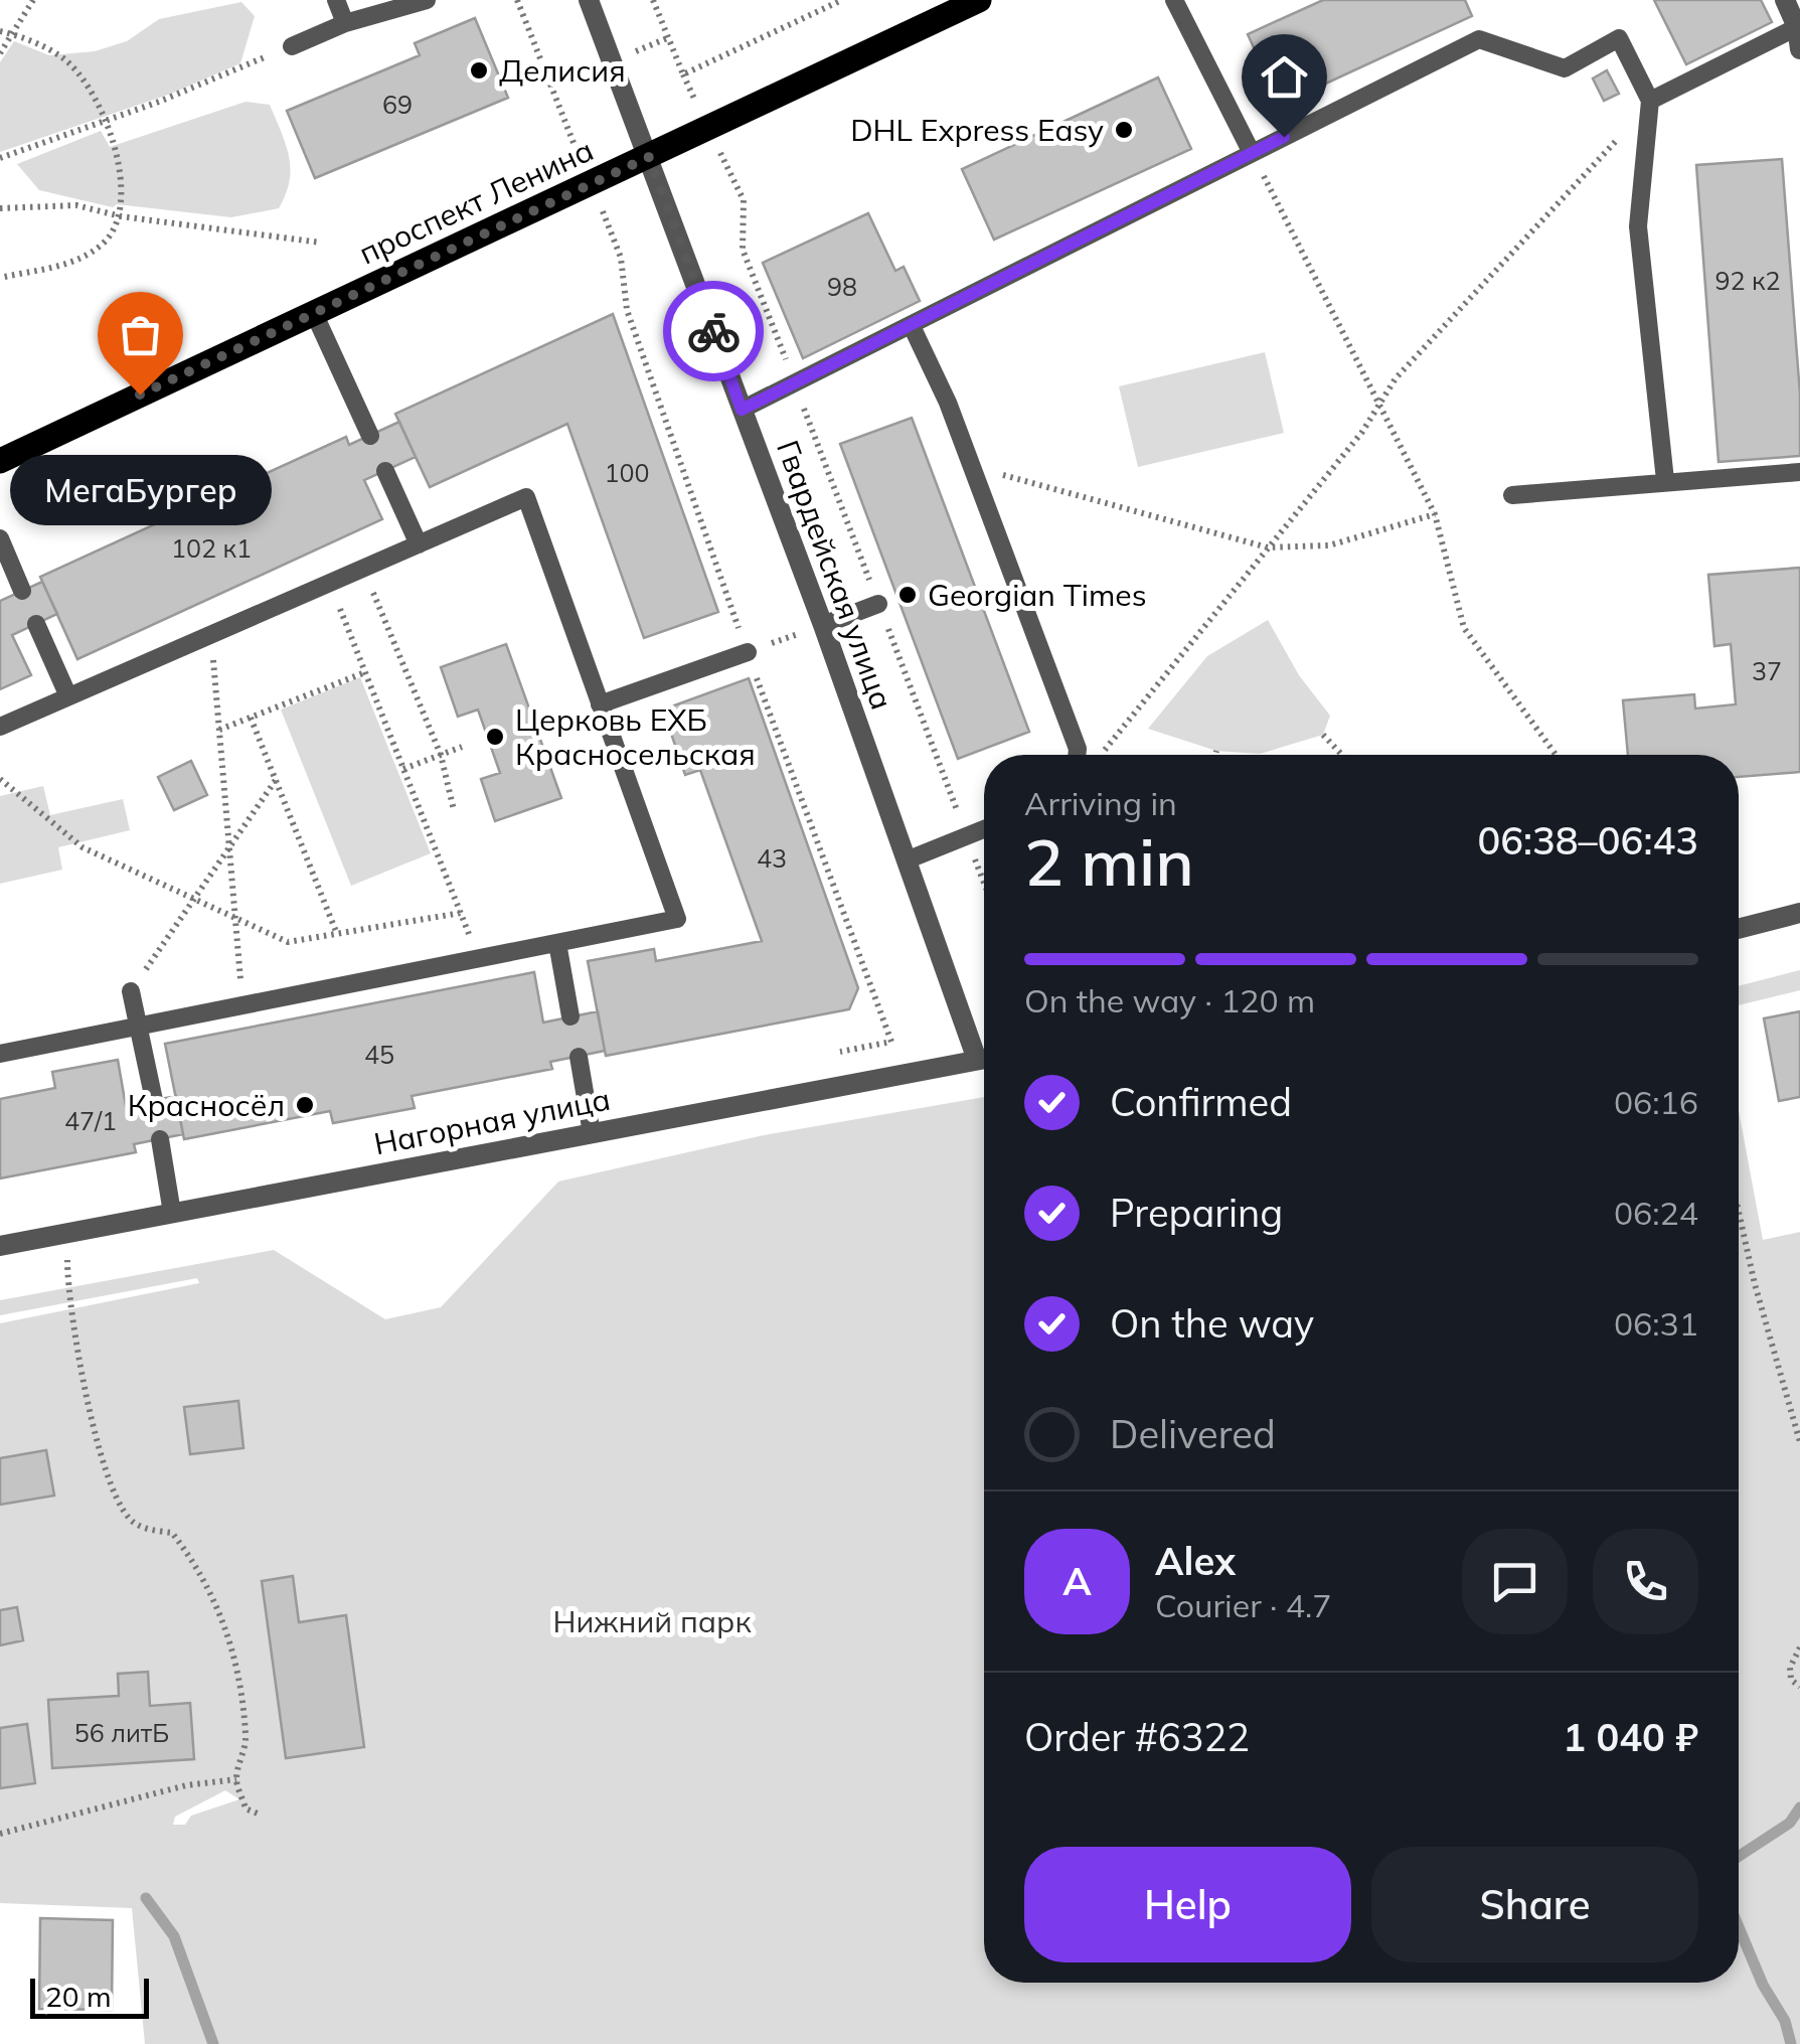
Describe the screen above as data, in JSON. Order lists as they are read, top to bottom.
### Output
{
  "streets": {
    "main road": ["проспект Ленина"],
    "street": ["Гвардейская улица", "Нагорная улица"]
  },
  "crossings": [
    ["проспект Ленина", "Гвардейская улица"]
  ],
  "parks": ["Нижний парк"],
  "places": [
    "Делисия",
    "DHL Express Easy",
    "МегаБургер",
    "Georgian Times",
    "Церковь ЕХБ Красносельская",
    "Красносёл"
  ],
  "house_numbers": [
    "69",
    "92 к2",
    "98",
    "100",
    "102 к1",
    "37",
    "43",
    "45",
    "47/1",
    "56 литБ"
  ],
  "scale_bar": "20 m",
  "page": {
    "bubble": "МегаБургер",
    "heading": ["2 min", "Arriving in", "06:38–06:43"],
    "panel": [
      "Alex",
      "Courier · 4.7",
      "Order #6322",
      "1 040 ₽"
    ],
    "bar": "On the way · 120 m",
    "list": [
      ["Confirmed", "06:16"],
      ["Preparing", "06:24"],
      ["On the way", "06:31"],
      "Delivered"
    ],
    "round": "A",
    "buttons": ["Help", "Share"],
    "scale": "20 m"
  }
}
